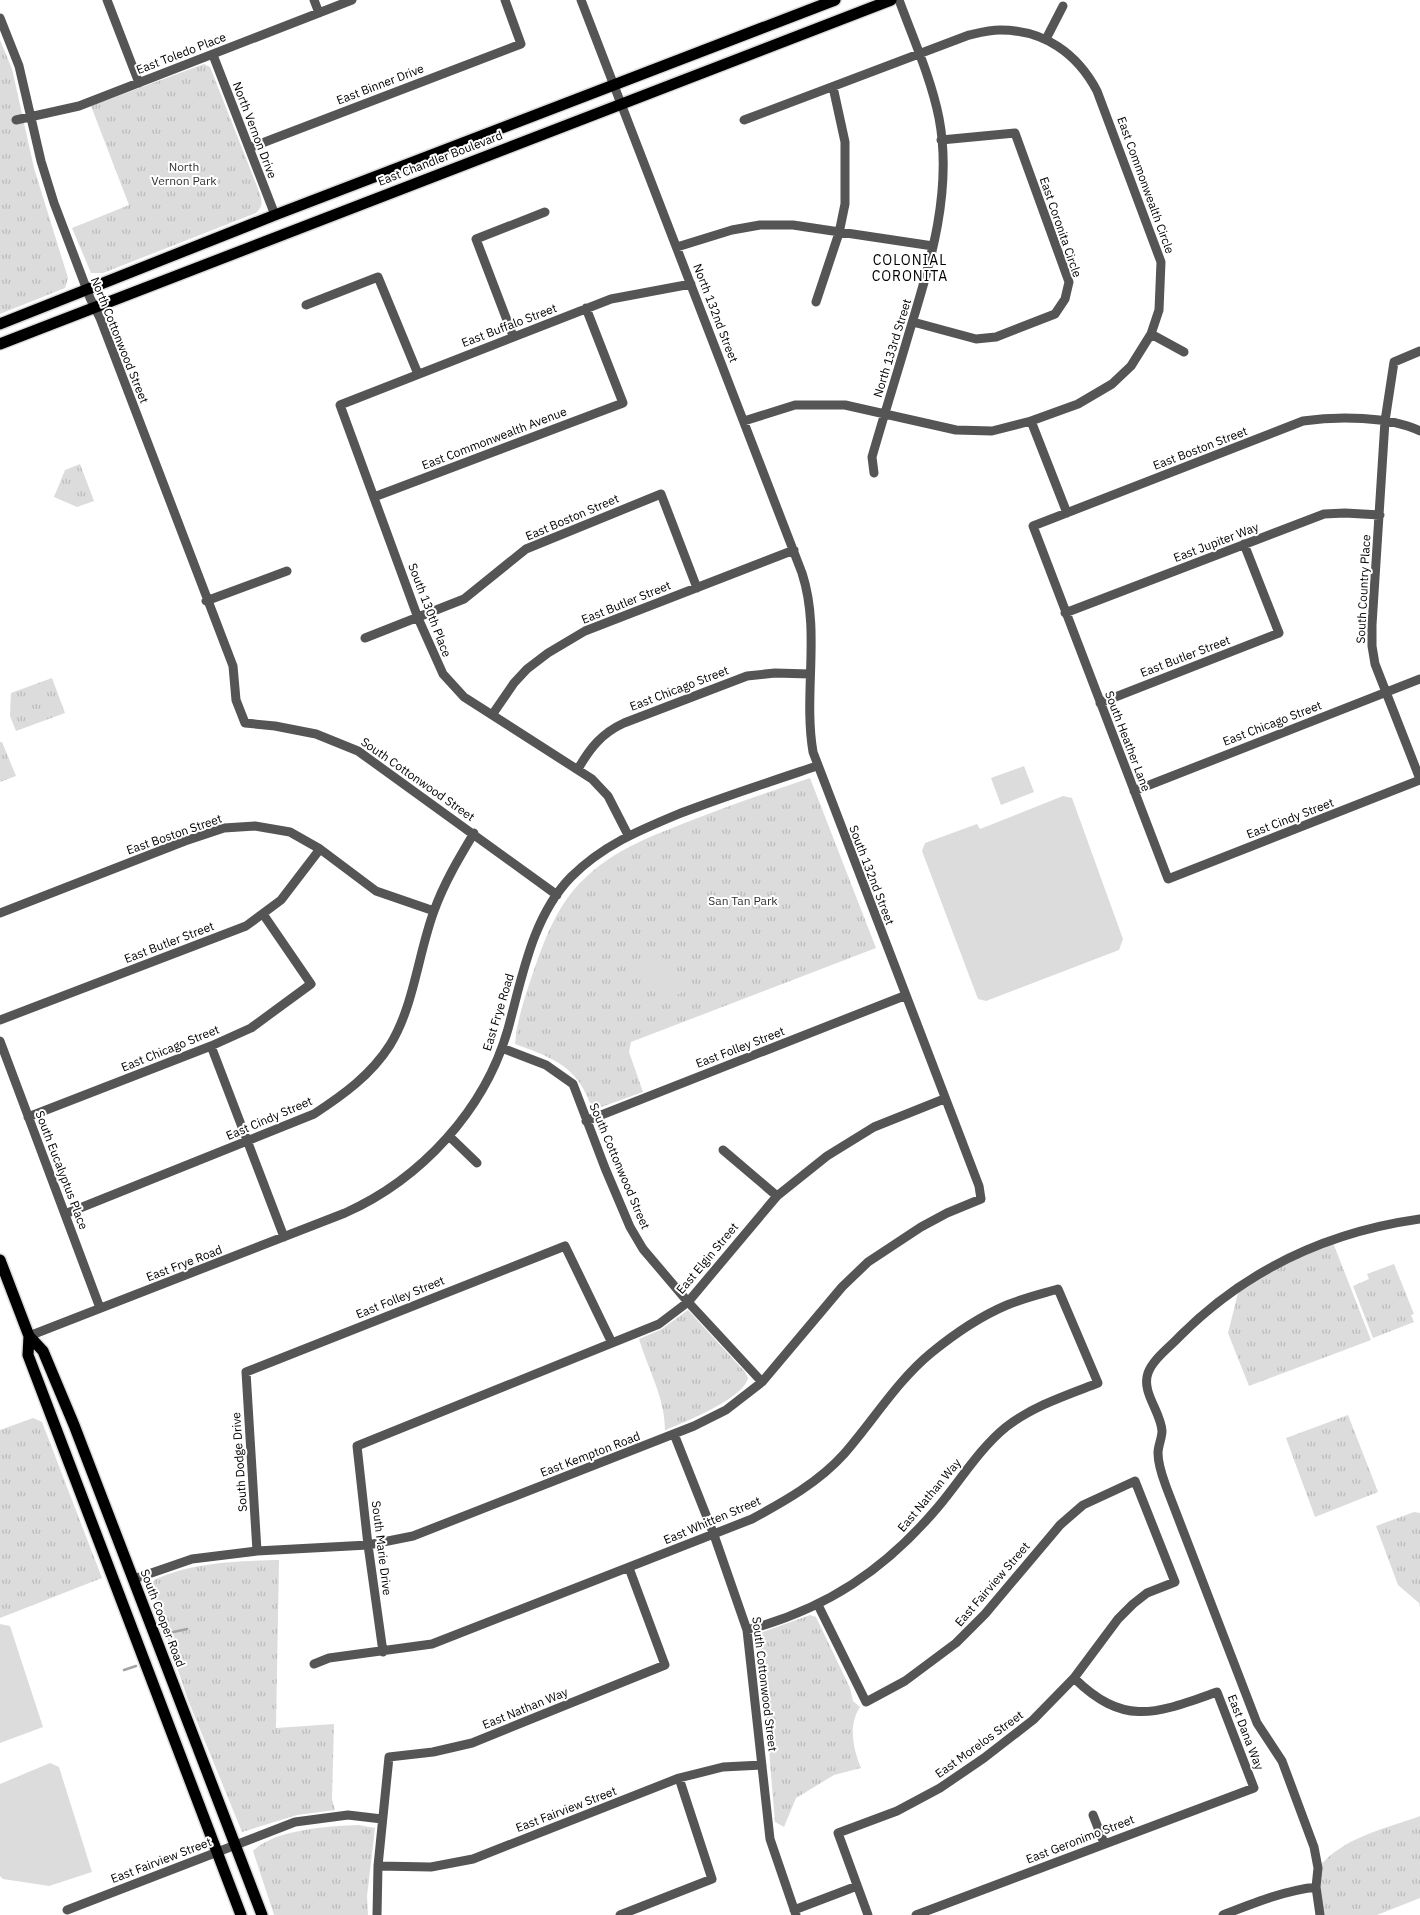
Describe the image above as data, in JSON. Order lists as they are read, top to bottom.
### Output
{
  "streets": {
    "main road": ["East Chandler Boulevard", "South Cooper Road"],
    "street": [
      "East Toledo Place",
      "East Binner Drive",
      "North Vernon Drive",
      "East Commonwealth Circle",
      "East Coronita Circle",
      "North 132nd Street",
      "East Buffalo Street",
      "North Cottonwood Street",
      "North 133rd Street",
      "East Commonwealth Avenue",
      "East Boston Street",
      "East Jupiter Way",
      "South Country Place",
      "East Butler Street",
      "South 130th Place",
      "East Chicago Street",
      "South Heather Lane",
      "South Cottonwood Street",
      "East Cindy Street",
      "South 132nd Street",
      "East Frye Road",
      "East Folley Street",
      "South Eucalyptus Place",
      "East Elgin Street",
      "East Kempton Road",
      "South Dodge Drive",
      "East Nathan Way",
      "East Whitten Street",
      "South Marie Drive",
      "East Fairview Street",
      "East Dana Way",
      "East Morelos Street",
      "East Geronimo Street"
    ]
  },
  "crossings": [
    ["East Toledo Place", "North Vernon Drive"],
    ["East Toledo Place", "North Cottonwood Street"],
    ["East Binner Drive", "North Vernon Drive"],
    ["North Vernon Drive", "East Chandler Boulevard"],
    ["East Chandler Boulevard", "North 132nd Street"],
    ["East Chandler Boulevard", "North Cottonwood Street"],
    ["East Commonwealth Circle", "North 132nd Street"],
    ["East Commonwealth Circle", "North 133rd Street"],
    ["East Coronita Circle", "North 133rd Street"],
    ["North 132nd Street", "East Buffalo Street"],
    ["North 132nd Street", "East Butler Street"],
    ["North 132nd Street", "South 132nd Street"],
    ["East Buffalo Street", "East Commonwealth Avenue"],
    ["East Buffalo Street", "South 130th Place"],
    ["North Cottonwood Street", "South Cottonwood Street"],
    ["East Commonwealth Avenue", "South 130th Place"],
    ["East Boston Street", "East Jupiter Way"],
    ["East Boston Street", "South Country Place"],
    ["East Boston Street", "East Butler Street"],
    ["East Boston Street", "South 130th Place"],
    ["East Boston Street", "South Heather Lane"],
    ["East Boston Street", "East Cindy Street"],
    ["East Jupiter Way", "South Country Place"],
    ["East Jupiter Way", "East Butler Street"],
    ["East Jupiter Way", "South Heather Lane"],
    ["South Country Place", "East Chicago Street"],
    ["South Country Place", "East Cindy Street"],
    ["East Butler Street", "South 130th Place"],
    ["East Butler Street", "East Chicago Street"],
    ["East Butler Street", "South Heather Lane"],
    ["East Butler Street", "South 132nd Street"],
    ["South 130th Place", "East Chicago Street"],
    ["South 130th Place", "East Frye Road"],
    ["East Chicago Street", "South Heather Lane"],
    ["East Chicago Street", "South 132nd Street"],
    ["East Chicago Street", "South Eucalyptus Place"],
    ["South Heather Lane", "East Cindy Street"],
    ["South Cottonwood Street", "East Cindy Street"],
    ["South Cottonwood Street", "East Frye Road"],
    ["South Cottonwood Street", "East Folley Street"],
    ["South Cottonwood Street", "East Elgin Street"],
    ["South Cottonwood Street", "East Kempton Road"],
    ["South Cottonwood Street", "East Nathan Way"],
    ["South Cottonwood Street", "East Whitten Street"],
    ["South Cottonwood Street", "East Fairview Street"],
    ["East Cindy Street", "South Eucalyptus Place"],
    ["South 132nd Street", "East Frye Road"],
    ["South 132nd Street", "East Folley Street"],
    ["South 132nd Street", "East Elgin Street"],
    ["South 132nd Street", "East Kempton Road"],
    ["East Frye Road", "South Eucalyptus Place"],
    ["East Frye Road", "South Cooper Road"],
    ["East Folley Street", "East Elgin Street"],
    ["East Folley Street", "South Dodge Drive"],
    ["East Elgin Street", "South Marie Drive"],
    ["East Kempton Road", "South Dodge Drive"],
    ["East Kempton Road", "South Marie Drive"],
    ["East Kempton Road", "South Cooper Road"],
    ["East Nathan Way", "East Whitten Street"],
    ["East Nathan Way", "East Fairview Street"],
    ["East Whitten Street", "South Marie Drive"],
    ["East Fairview Street", "South Cooper Road"],
    ["East Fairview Street", "East Morelos Street"],
    ["East Dana Way", "East Morelos Street"],
    ["East Dana Way", "East Geronimo Street"]
  ],
  "districts": ["COLONIAL CORONITA"],
  "parks": ["North Vernon Park", "San Tan Park"]
}
